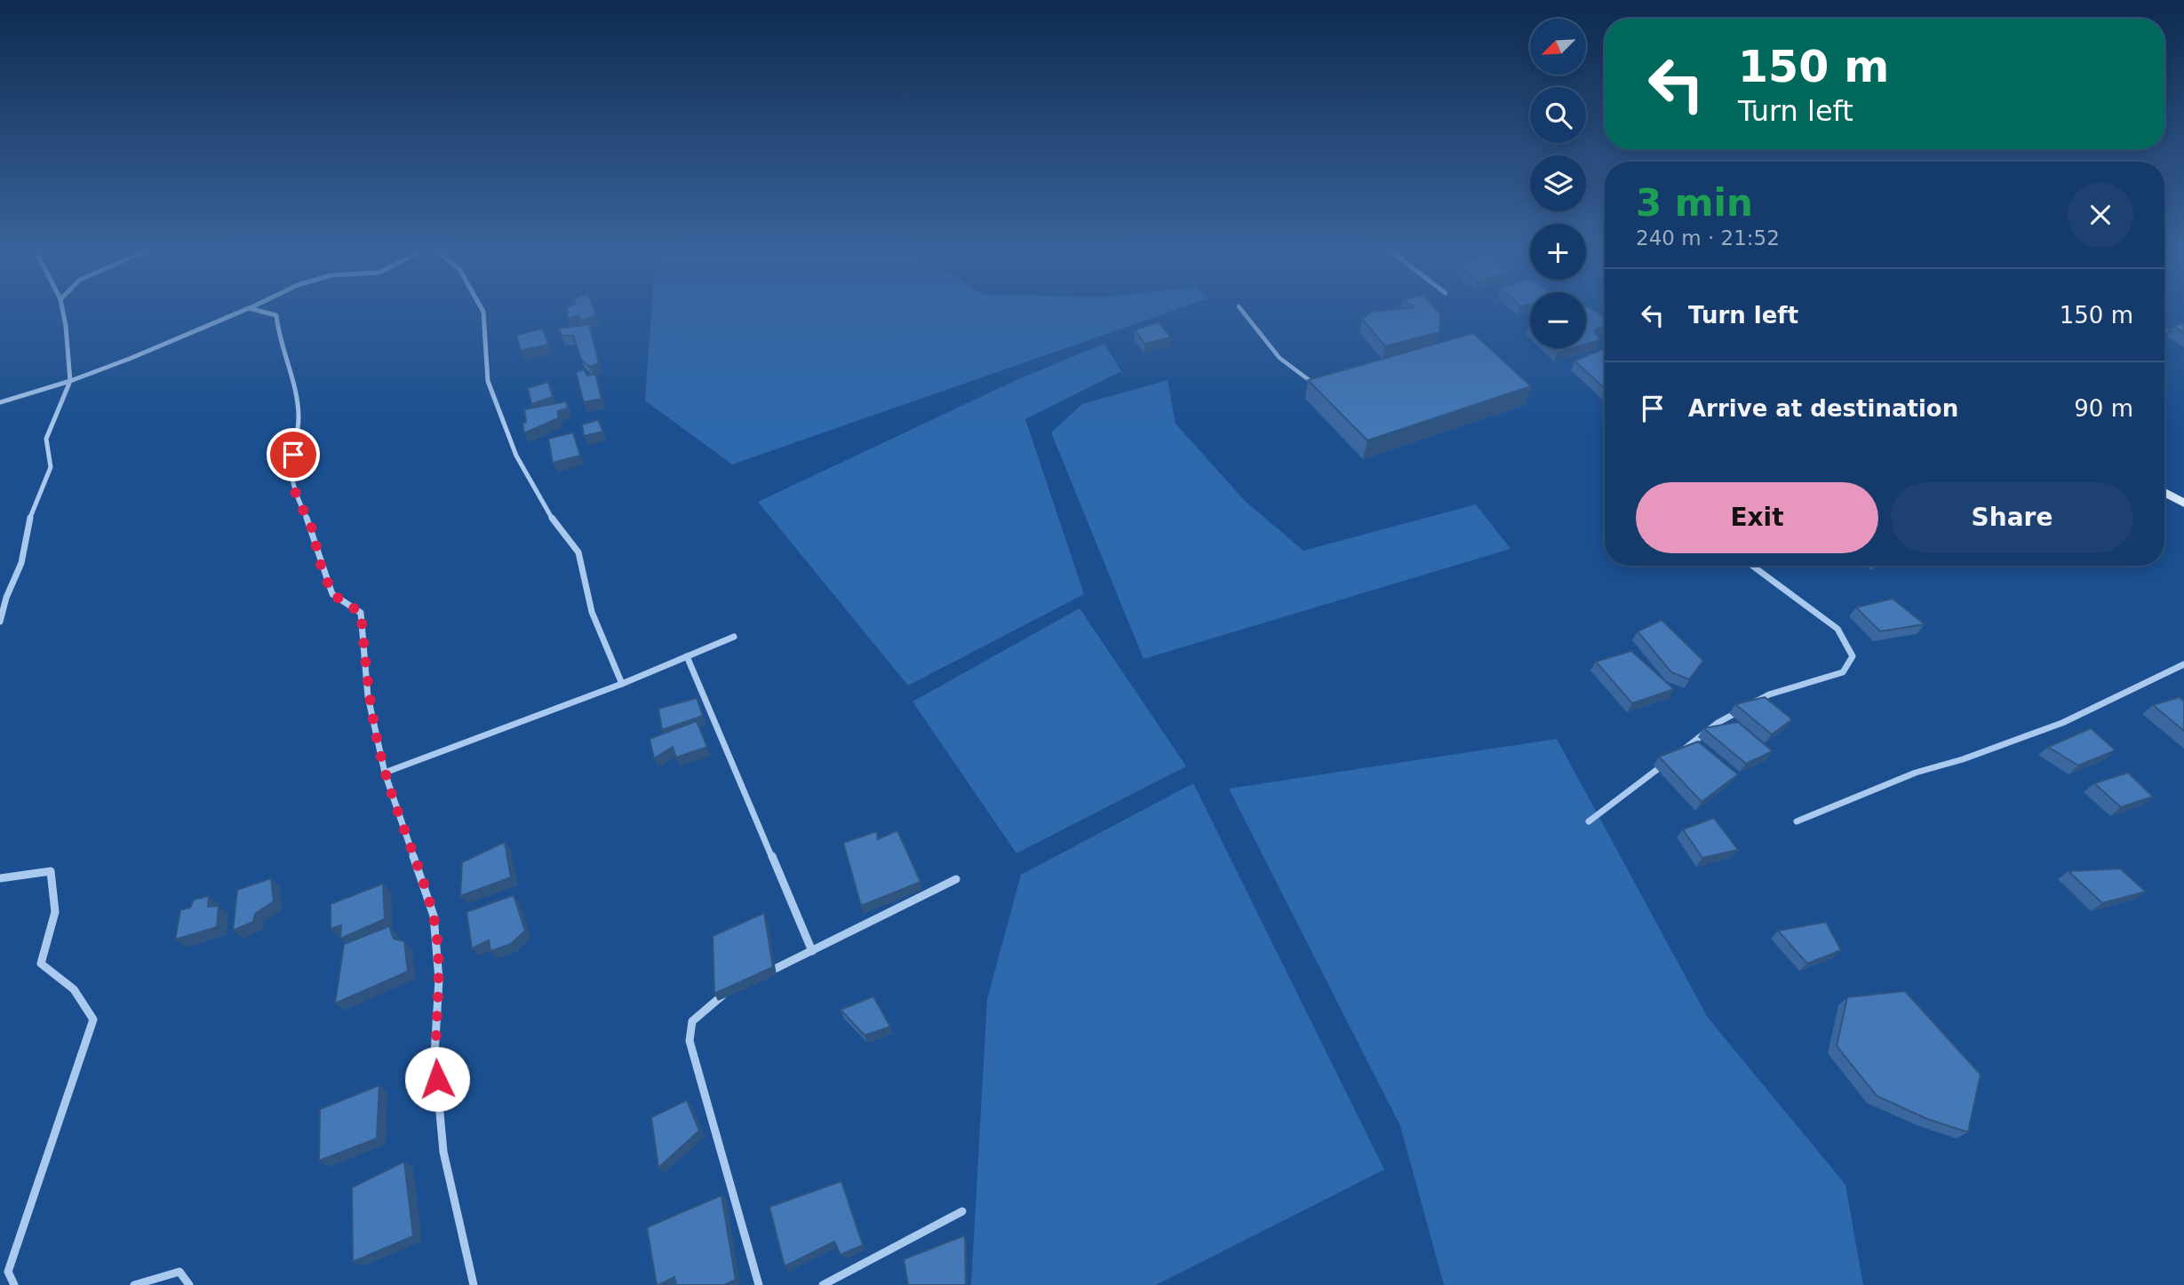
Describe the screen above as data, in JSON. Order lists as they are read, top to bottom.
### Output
{
  "north": "bottom left",
  "page": {
    "map_buttons": ["+", "−"],
    "turn": ["150 m", "Turn left"],
    "heading": ["3 min", "240 m · 21:52"],
    "list": [
      {
        "name": "Turn left",
        "value": "150 m"
      },
      {
        "name": "Arrive at destination",
        "value": "90 m"
      }
    ],
    "buttons": ["Exit", "Share"]
  }
}
